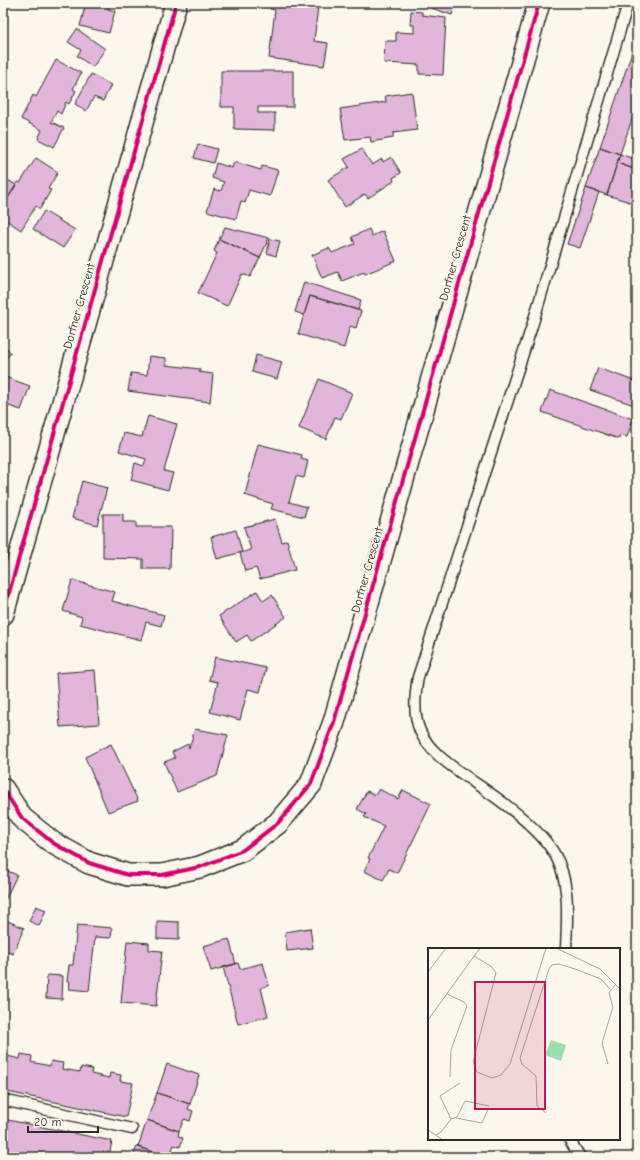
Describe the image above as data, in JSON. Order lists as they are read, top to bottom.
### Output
{
  "streets": {
    "street": ["Dorfner Crescent"]
  },
  "scale_bar": "20 m"
}
